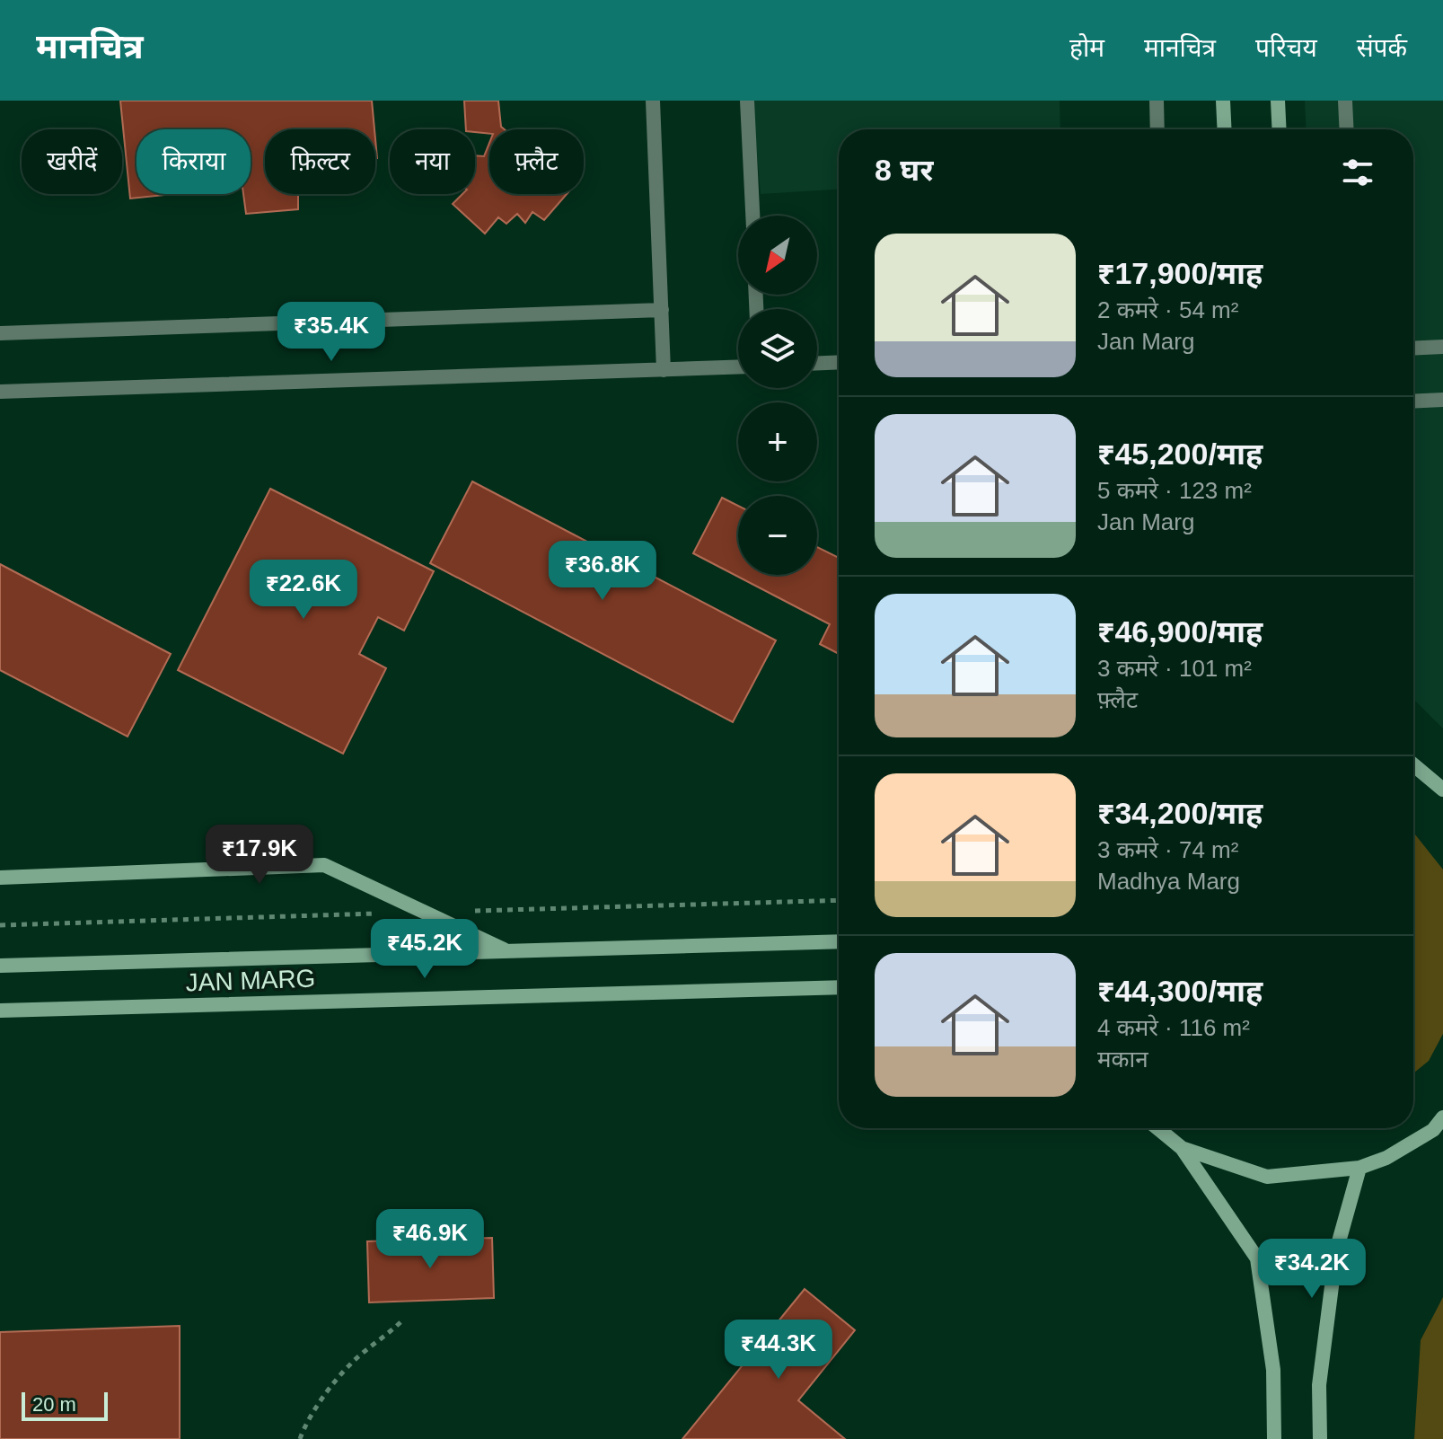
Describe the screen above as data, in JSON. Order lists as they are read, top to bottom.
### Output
{
  "streets": {
    "main road": ["JAN MARG"]
  },
  "scale_bar": "20 m",
  "north": "bottom left",
  "page": {
    "header": "मानचित्र",
    "nav": [
      "होम",
      "मानचित्र",
      "परिचय",
      "संपर्क"
    ],
    "chip": [
      "खरीदें",
      "किराया",
      "फ़िल्टर",
      "नया",
      "फ़्लैट"
    ],
    "heading": "8 घर",
    "map_buttons": ["+", "−"],
    "list": [
      {
        "name": "₹17,900/माह",
        "note": "2 कमरे · 54 m² · Jan Marg"
      },
      {
        "name": "₹45,200/माह",
        "note": "5 कमरे · 123 m² · Jan Marg"
      },
      {
        "name": "₹46,900/माह",
        "note": "3 कमरे · 101 m² · फ़्लैट"
      },
      {
        "name": "₹34,200/माह",
        "note": "3 कमरे · 74 m² · Madhya Marg"
      },
      {
        "name": "₹44,300/माह",
        "note": "4 कमरे · 116 m² · मकान"
      }
    ],
    "price": [
      "₹35.4K",
      "₹36.8K",
      "₹22.6K",
      "₹17.9K",
      "₹45.2K",
      "₹46.9K",
      "₹34.2K",
      "₹44.3K"
    ],
    "scale": "20 m"
  }
}
